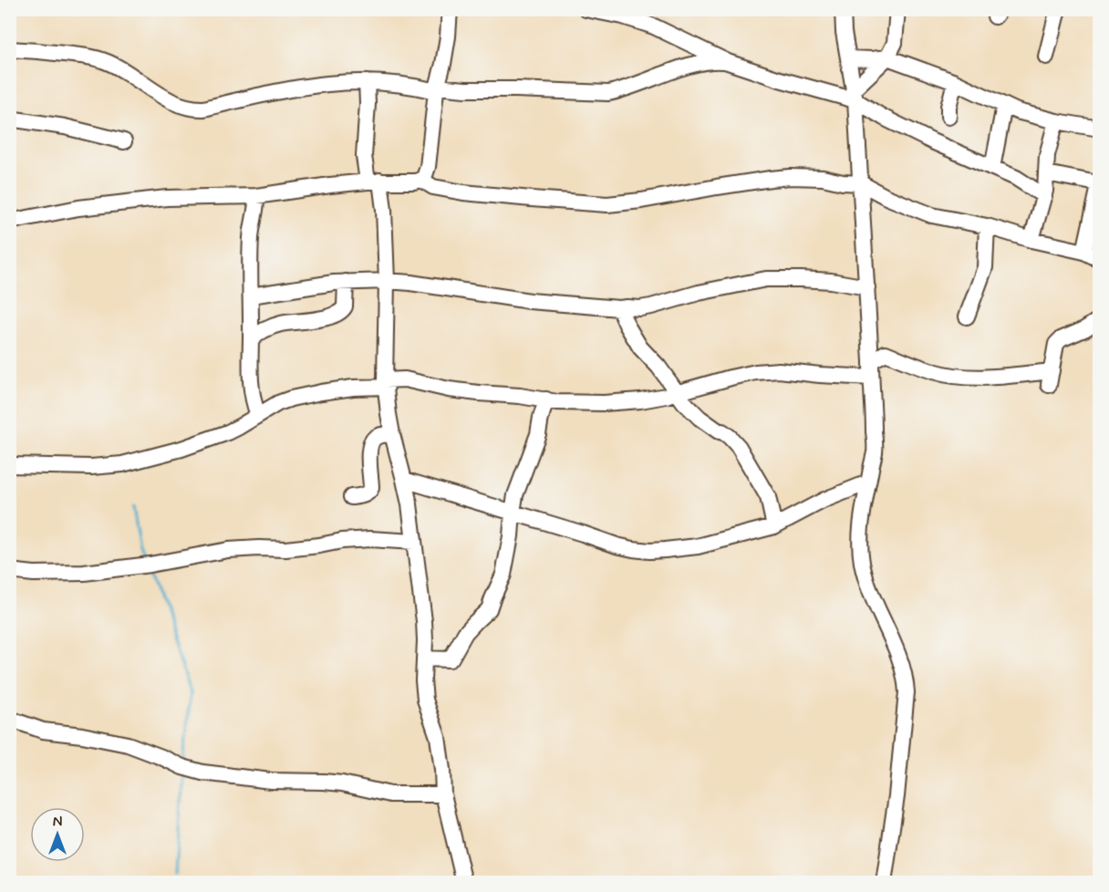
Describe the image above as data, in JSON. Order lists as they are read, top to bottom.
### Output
{
  "north": "top"
}
